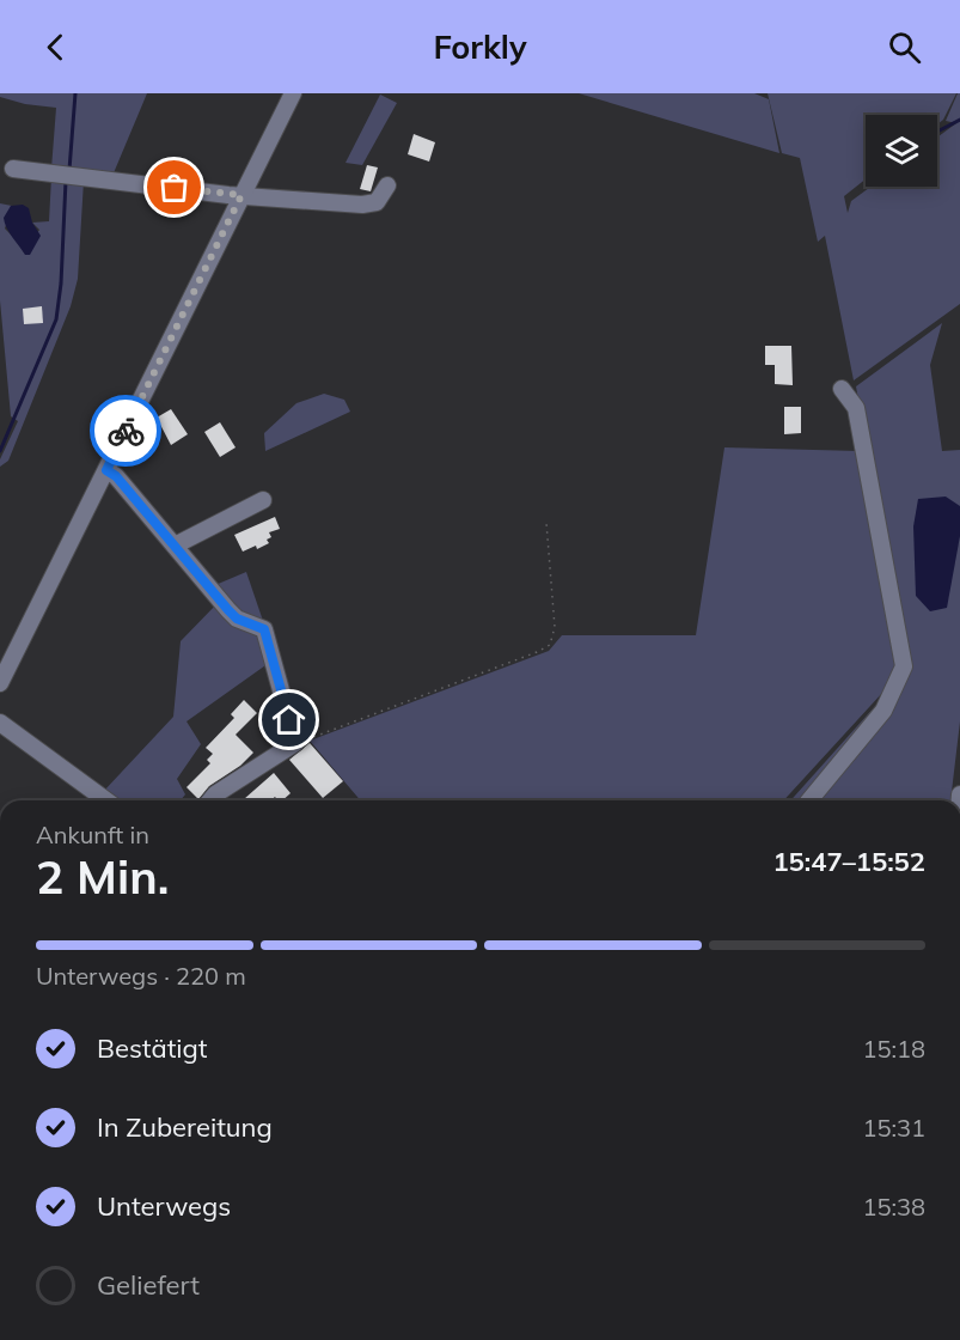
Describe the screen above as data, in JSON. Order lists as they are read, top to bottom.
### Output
{
  "page": {
    "header": "Forkly",
    "heading": ["2 Min.", "Ankunft in", "15:47–15:52"],
    "bar": "Unterwegs · 220 m",
    "list": [
      ["Bestätigt", "15:18"],
      ["In Zubereitung", "15:31"],
      ["Unterwegs", "15:38"],
      "Geliefert"
    ]
  }
}
